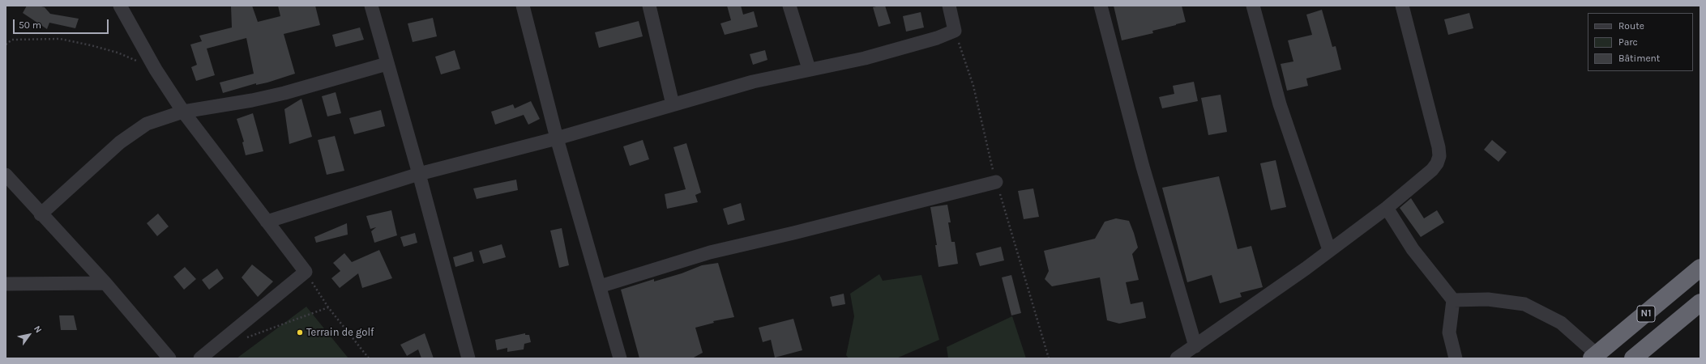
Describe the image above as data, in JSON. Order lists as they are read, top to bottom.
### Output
{
  "streets": {
    "highway": ["N1"]
  },
  "places": ["Terrain de golf"],
  "legend": ["Route", "Parc", "Bâtiment"],
  "scale_bar": "50 m",
  "north": "top right"
}
